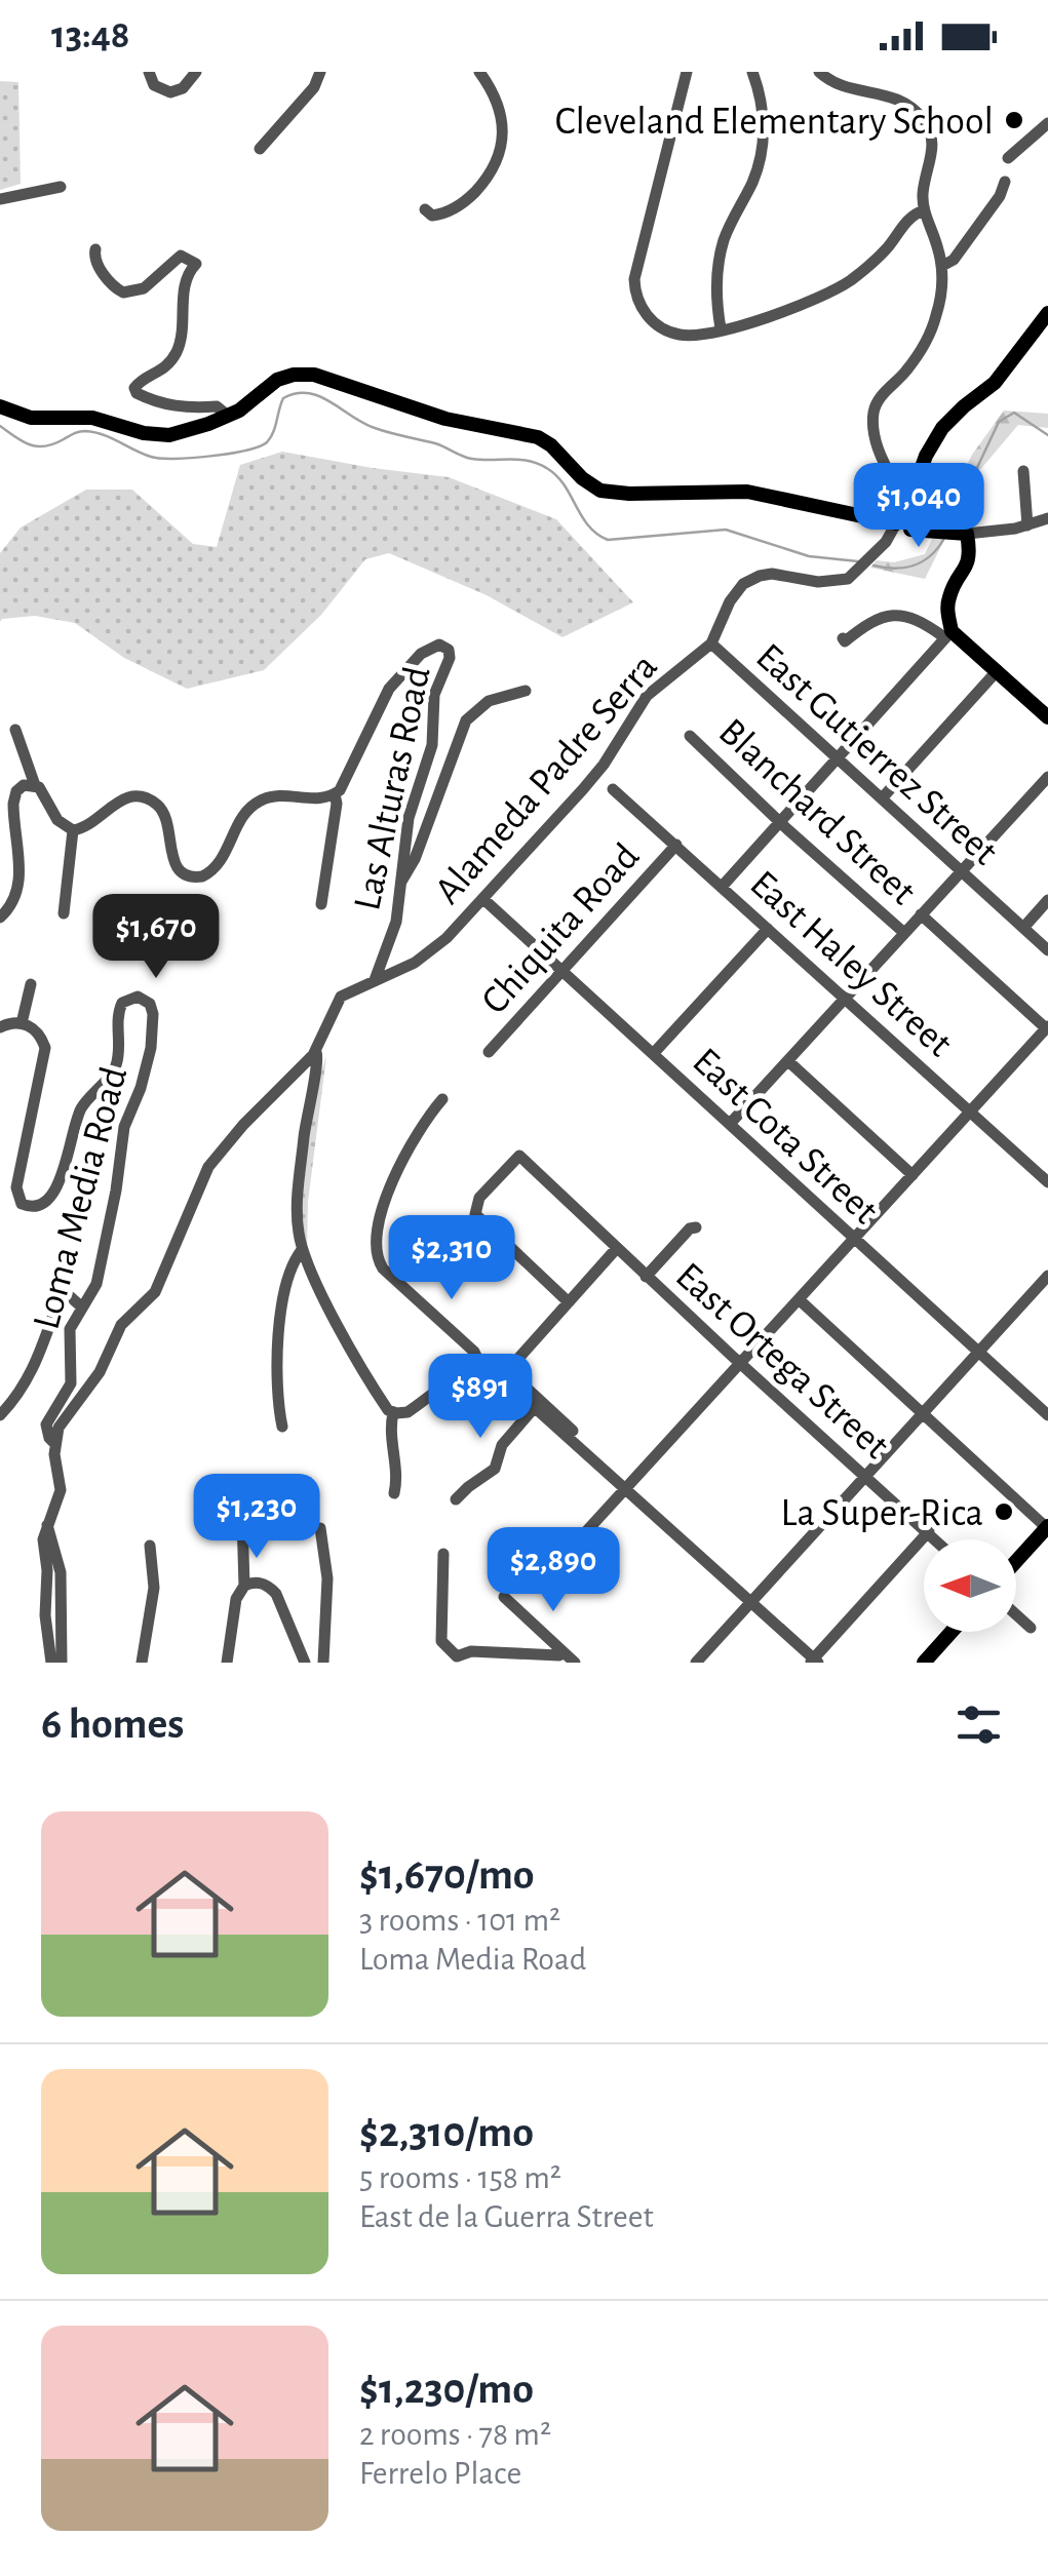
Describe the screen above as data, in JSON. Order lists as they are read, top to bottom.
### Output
{
  "streets": {
    "street": [
      "East Gutierrez Street",
      "Alameda Padre Serra",
      "Las Alturas Road",
      "Blanchard Street",
      "Chiquita Road",
      "East Haley Street",
      "East Cota Street",
      "Loma Media Road",
      "East Ortega Street"
    ]
  },
  "crossings": [
    ["East Gutierrez Street", "Alameda Padre Serra"],
    ["Alameda Padre Serra", "Las Alturas Road"],
    ["Alameda Padre Serra", "East Cota Street"],
    ["Alameda Padre Serra", "Loma Media Road"],
    ["Chiquita Road", "East Haley Street"],
    ["Chiquita Road", "East Cota Street"]
  ],
  "places": ["Cleveland Elementary School", "La Super-Rica"],
  "north": "left",
  "page": {
    "status": "13:48",
    "price": [
      "$1,040",
      "$1,670",
      "$2,310",
      "$891",
      "$1,230",
      "$2,890"
    ],
    "heading": "6 homes",
    "list": [
      {
        "name": "$1,670/mo",
        "note": "3 rooms · 101 m² · Loma Media Road"
      },
      {
        "name": "$2,310/mo",
        "note": "5 rooms · 158 m² · East de la Guerra Street"
      },
      {
        "name": "$1,230/mo",
        "note": "2 rooms · 78 m² · Ferrelo Place"
      }
    ]
  }
}
